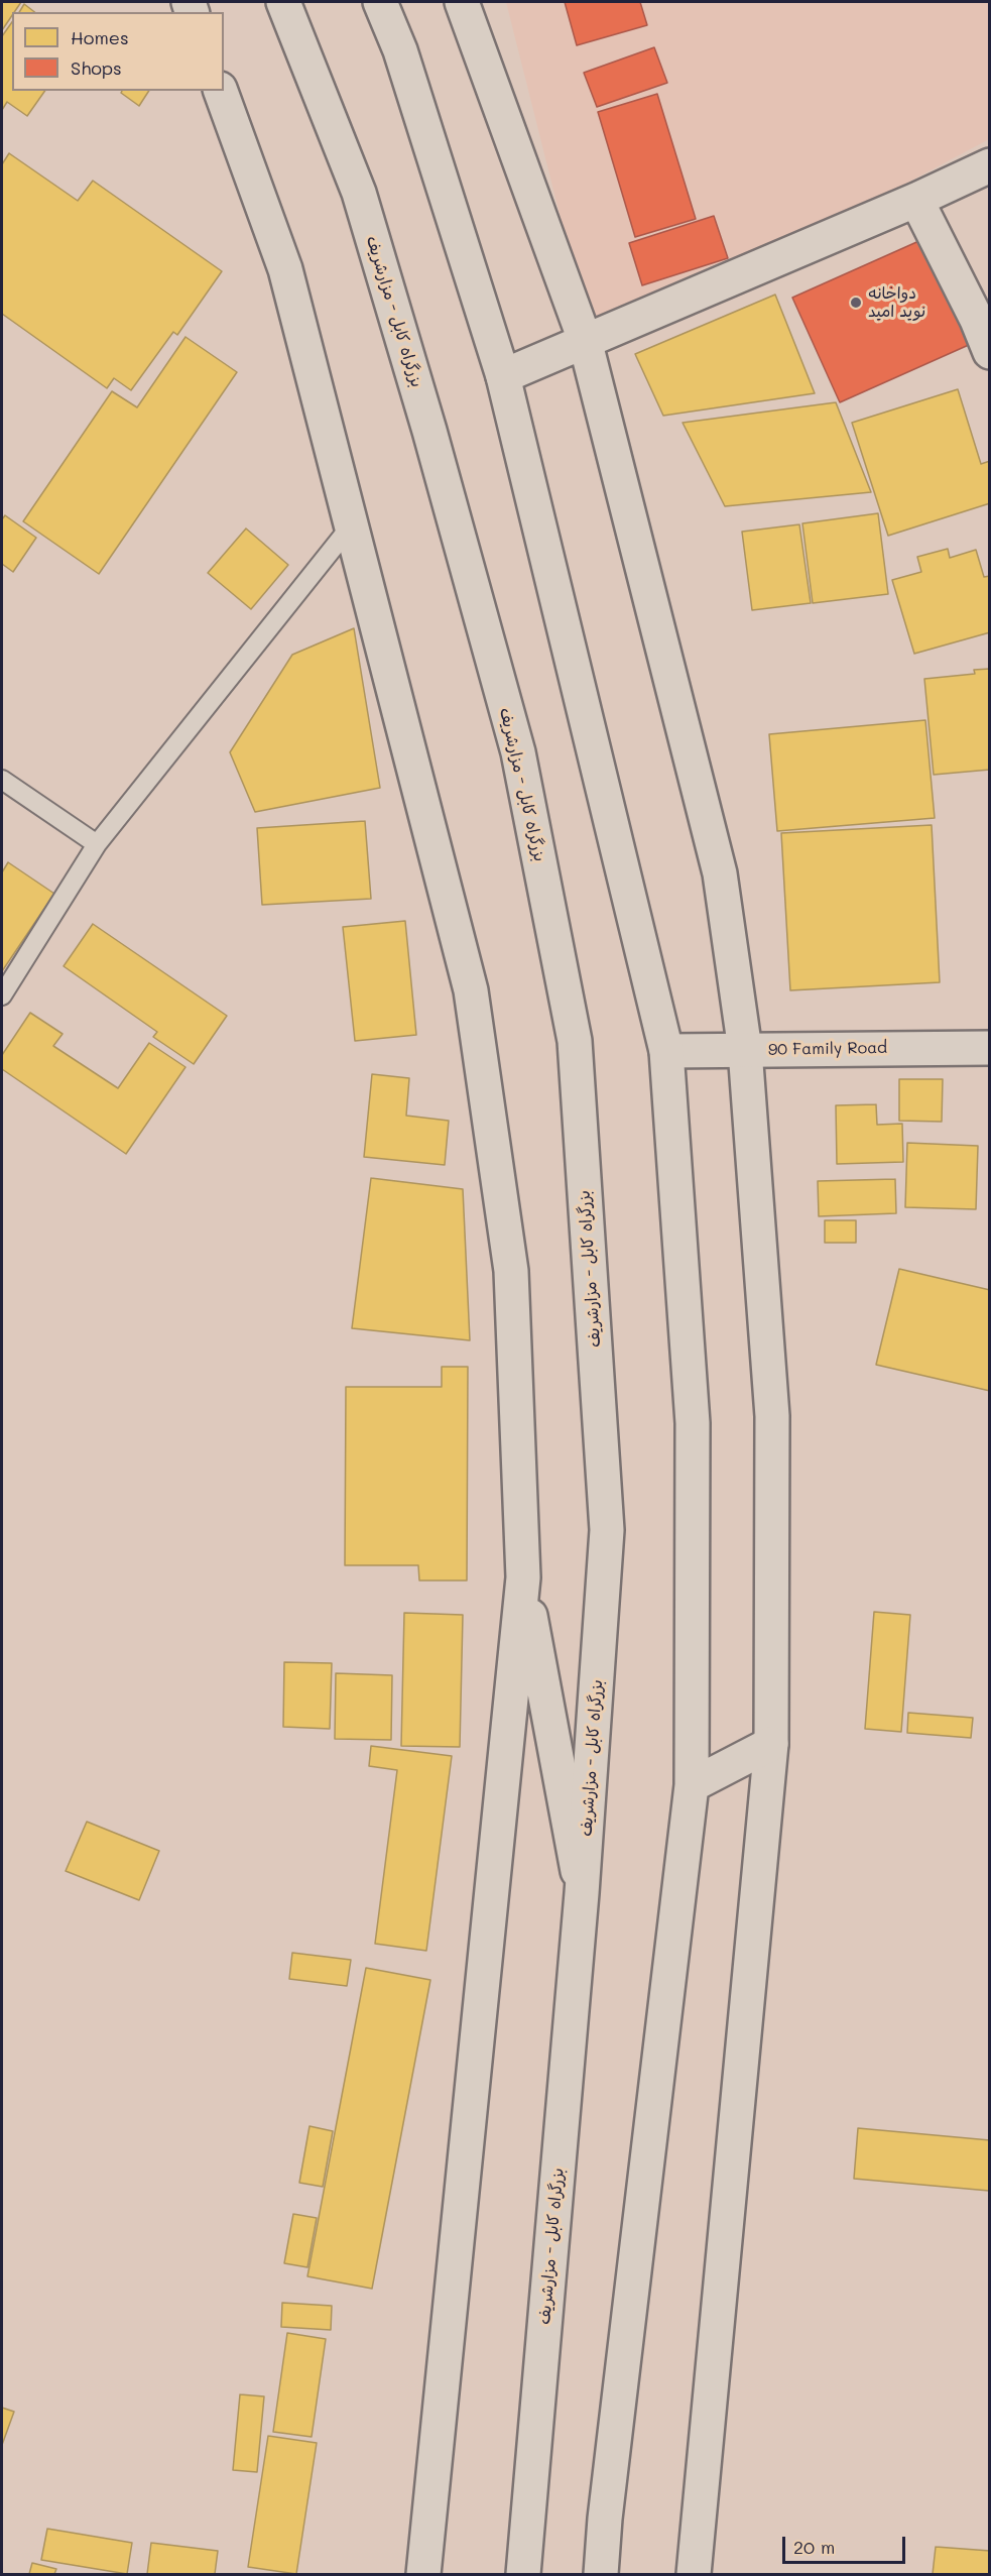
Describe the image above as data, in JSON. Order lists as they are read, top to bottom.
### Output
{
  "streets": {
    "main road": ["بزرگراه کابل - مزارشریف", "90 Family Road"]
  },
  "places": ["دواخانه نوید امید"],
  "legend": ["Homes", "Shops"],
  "scale_bar": "20 m"
}
